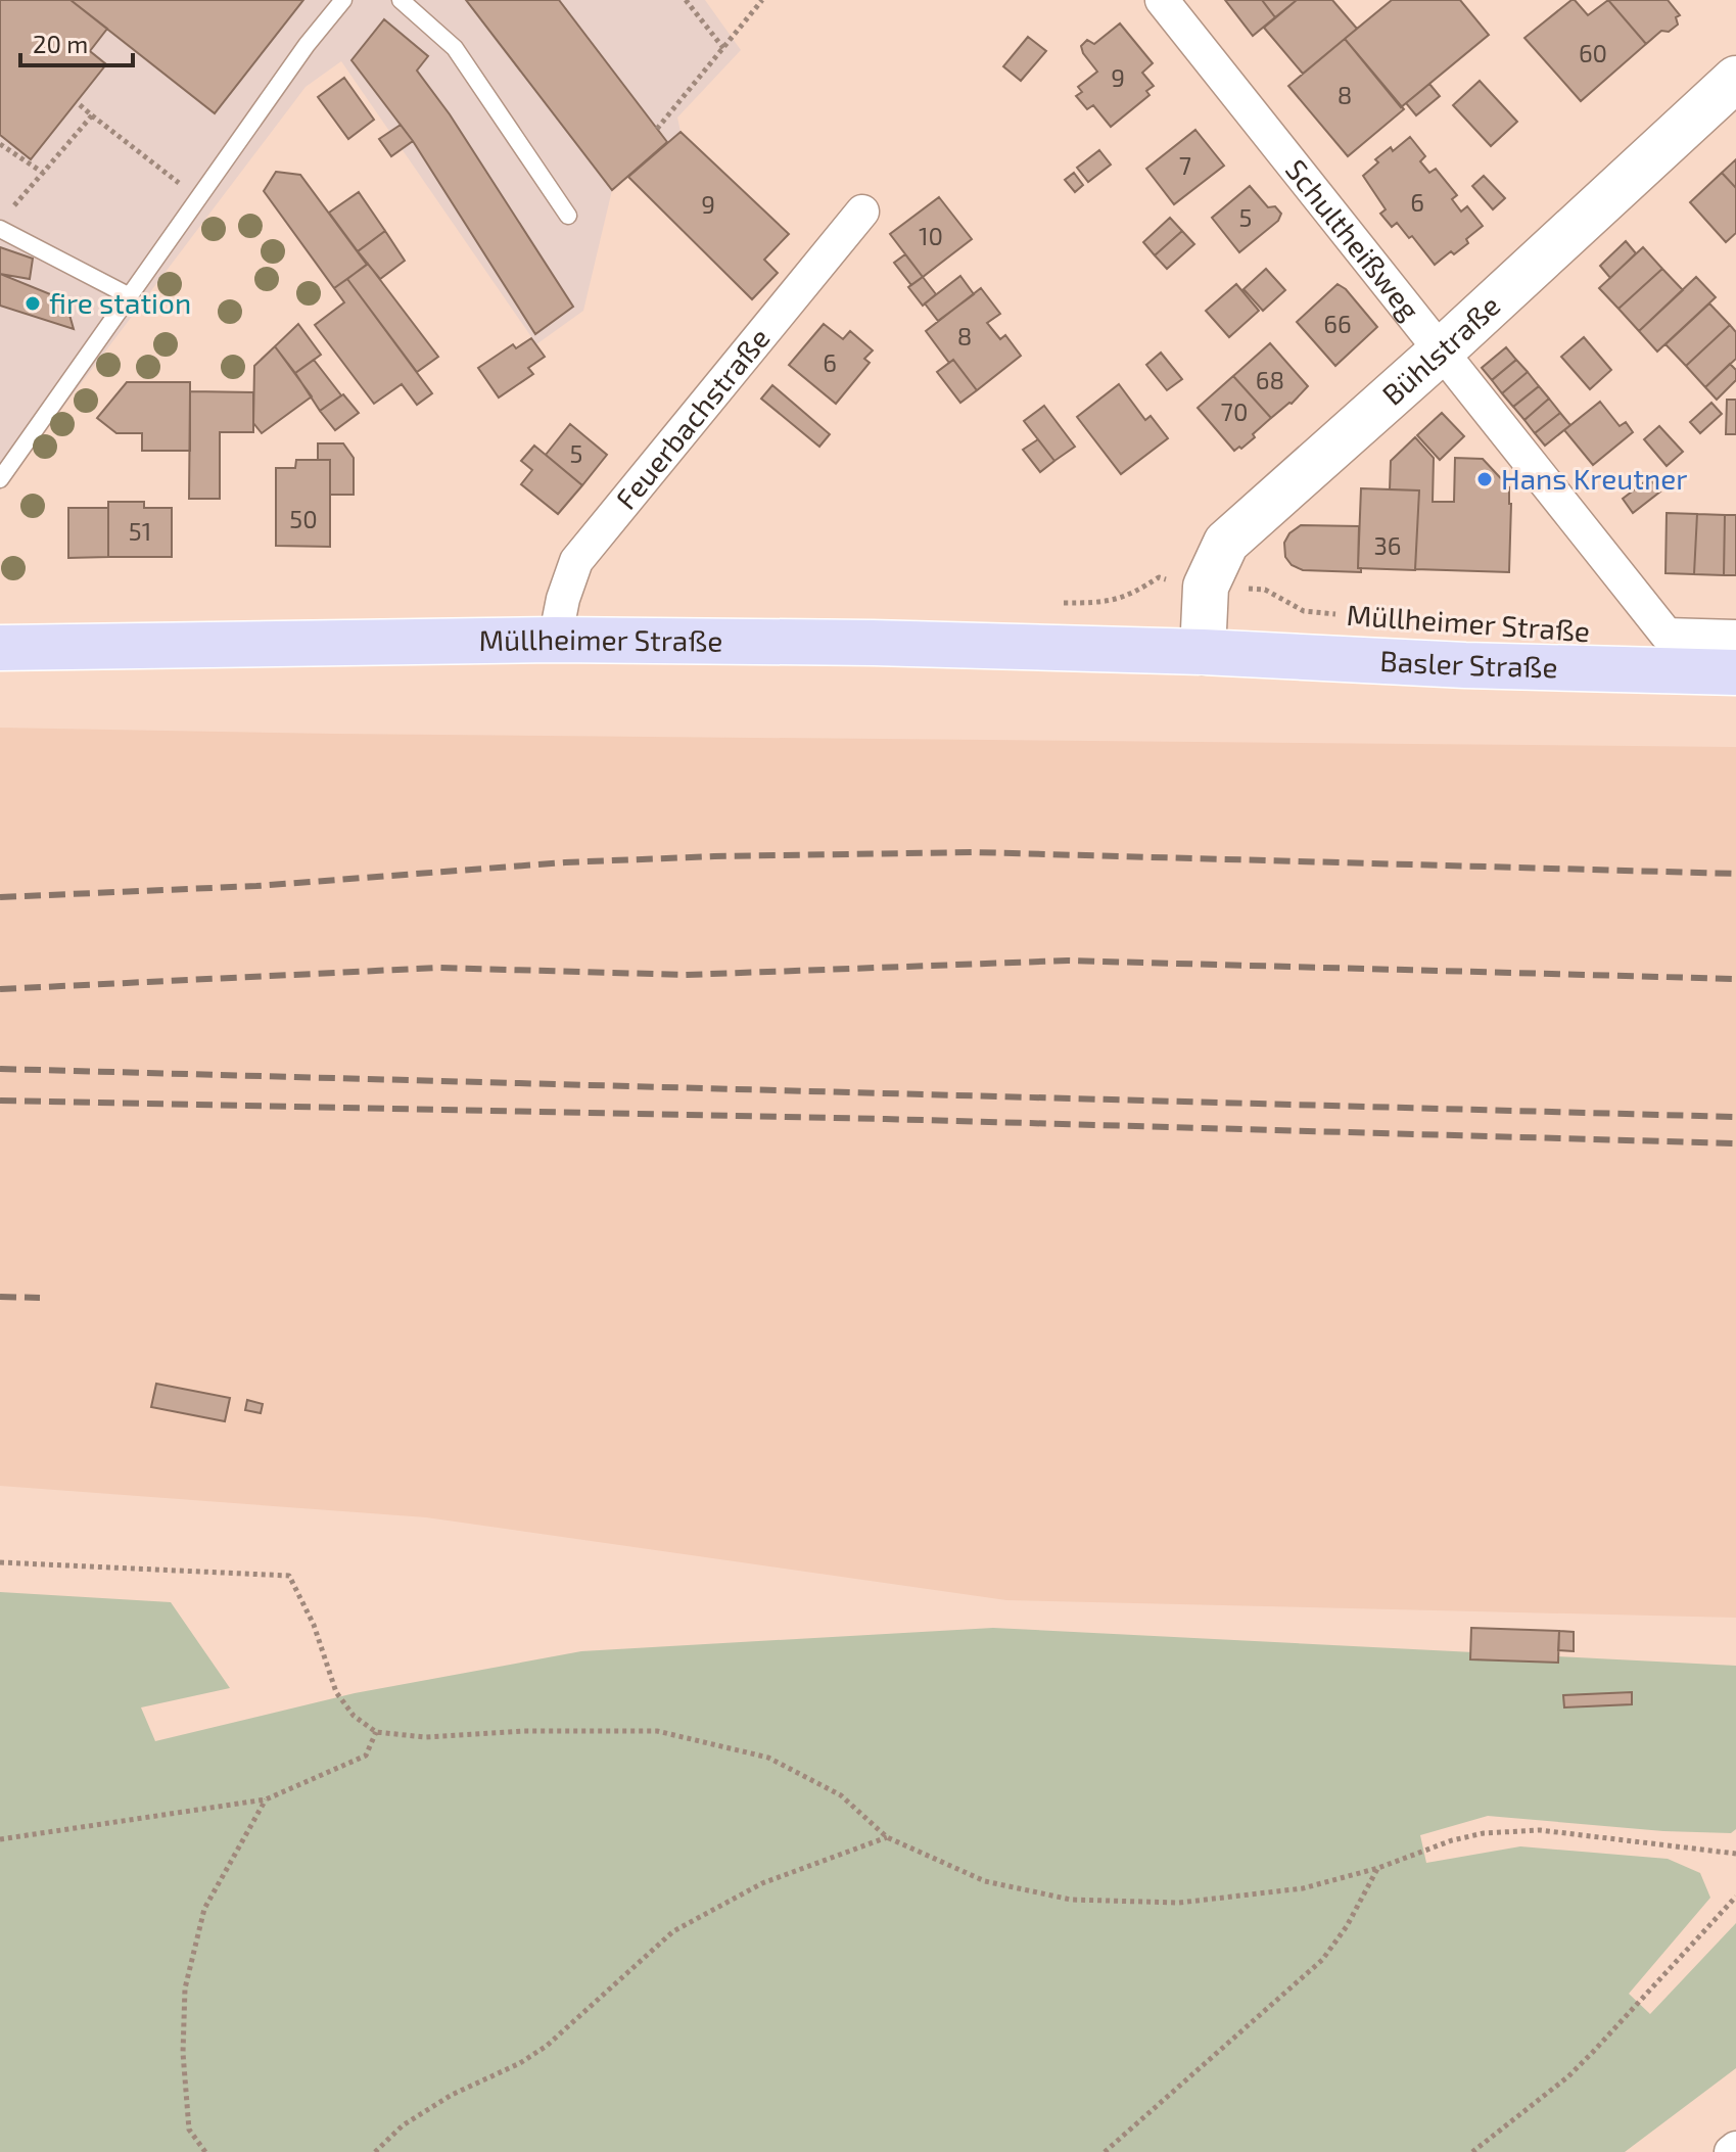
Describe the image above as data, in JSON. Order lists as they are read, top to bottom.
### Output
{
  "streets": {
    "main road": ["Müllheimer Straße", "Basler Straße"],
    "street": ["Schultheißweg", "Bühlstraße", "Feuerbachstraße"]
  },
  "crossings": [
    ["Schultheißweg", "Bühlstraße"],
    ["Bühlstraße", "Müllheimer Straße"],
    ["Bühlstraße", "Basler Straße"],
    ["Feuerbachstraße", "Müllheimer Straße"],
    ["Müllheimer Straße", "Basler Straße"]
  ],
  "places": ["fire station", "Hans Kreutner"],
  "house_numbers": [
    "60",
    "9",
    "8",
    "7",
    "6",
    "9",
    "5",
    "10",
    "66",
    "8",
    "6",
    "68",
    "70",
    "5",
    "50",
    "51",
    "36"
  ],
  "scale_bar": "20 m"
}
